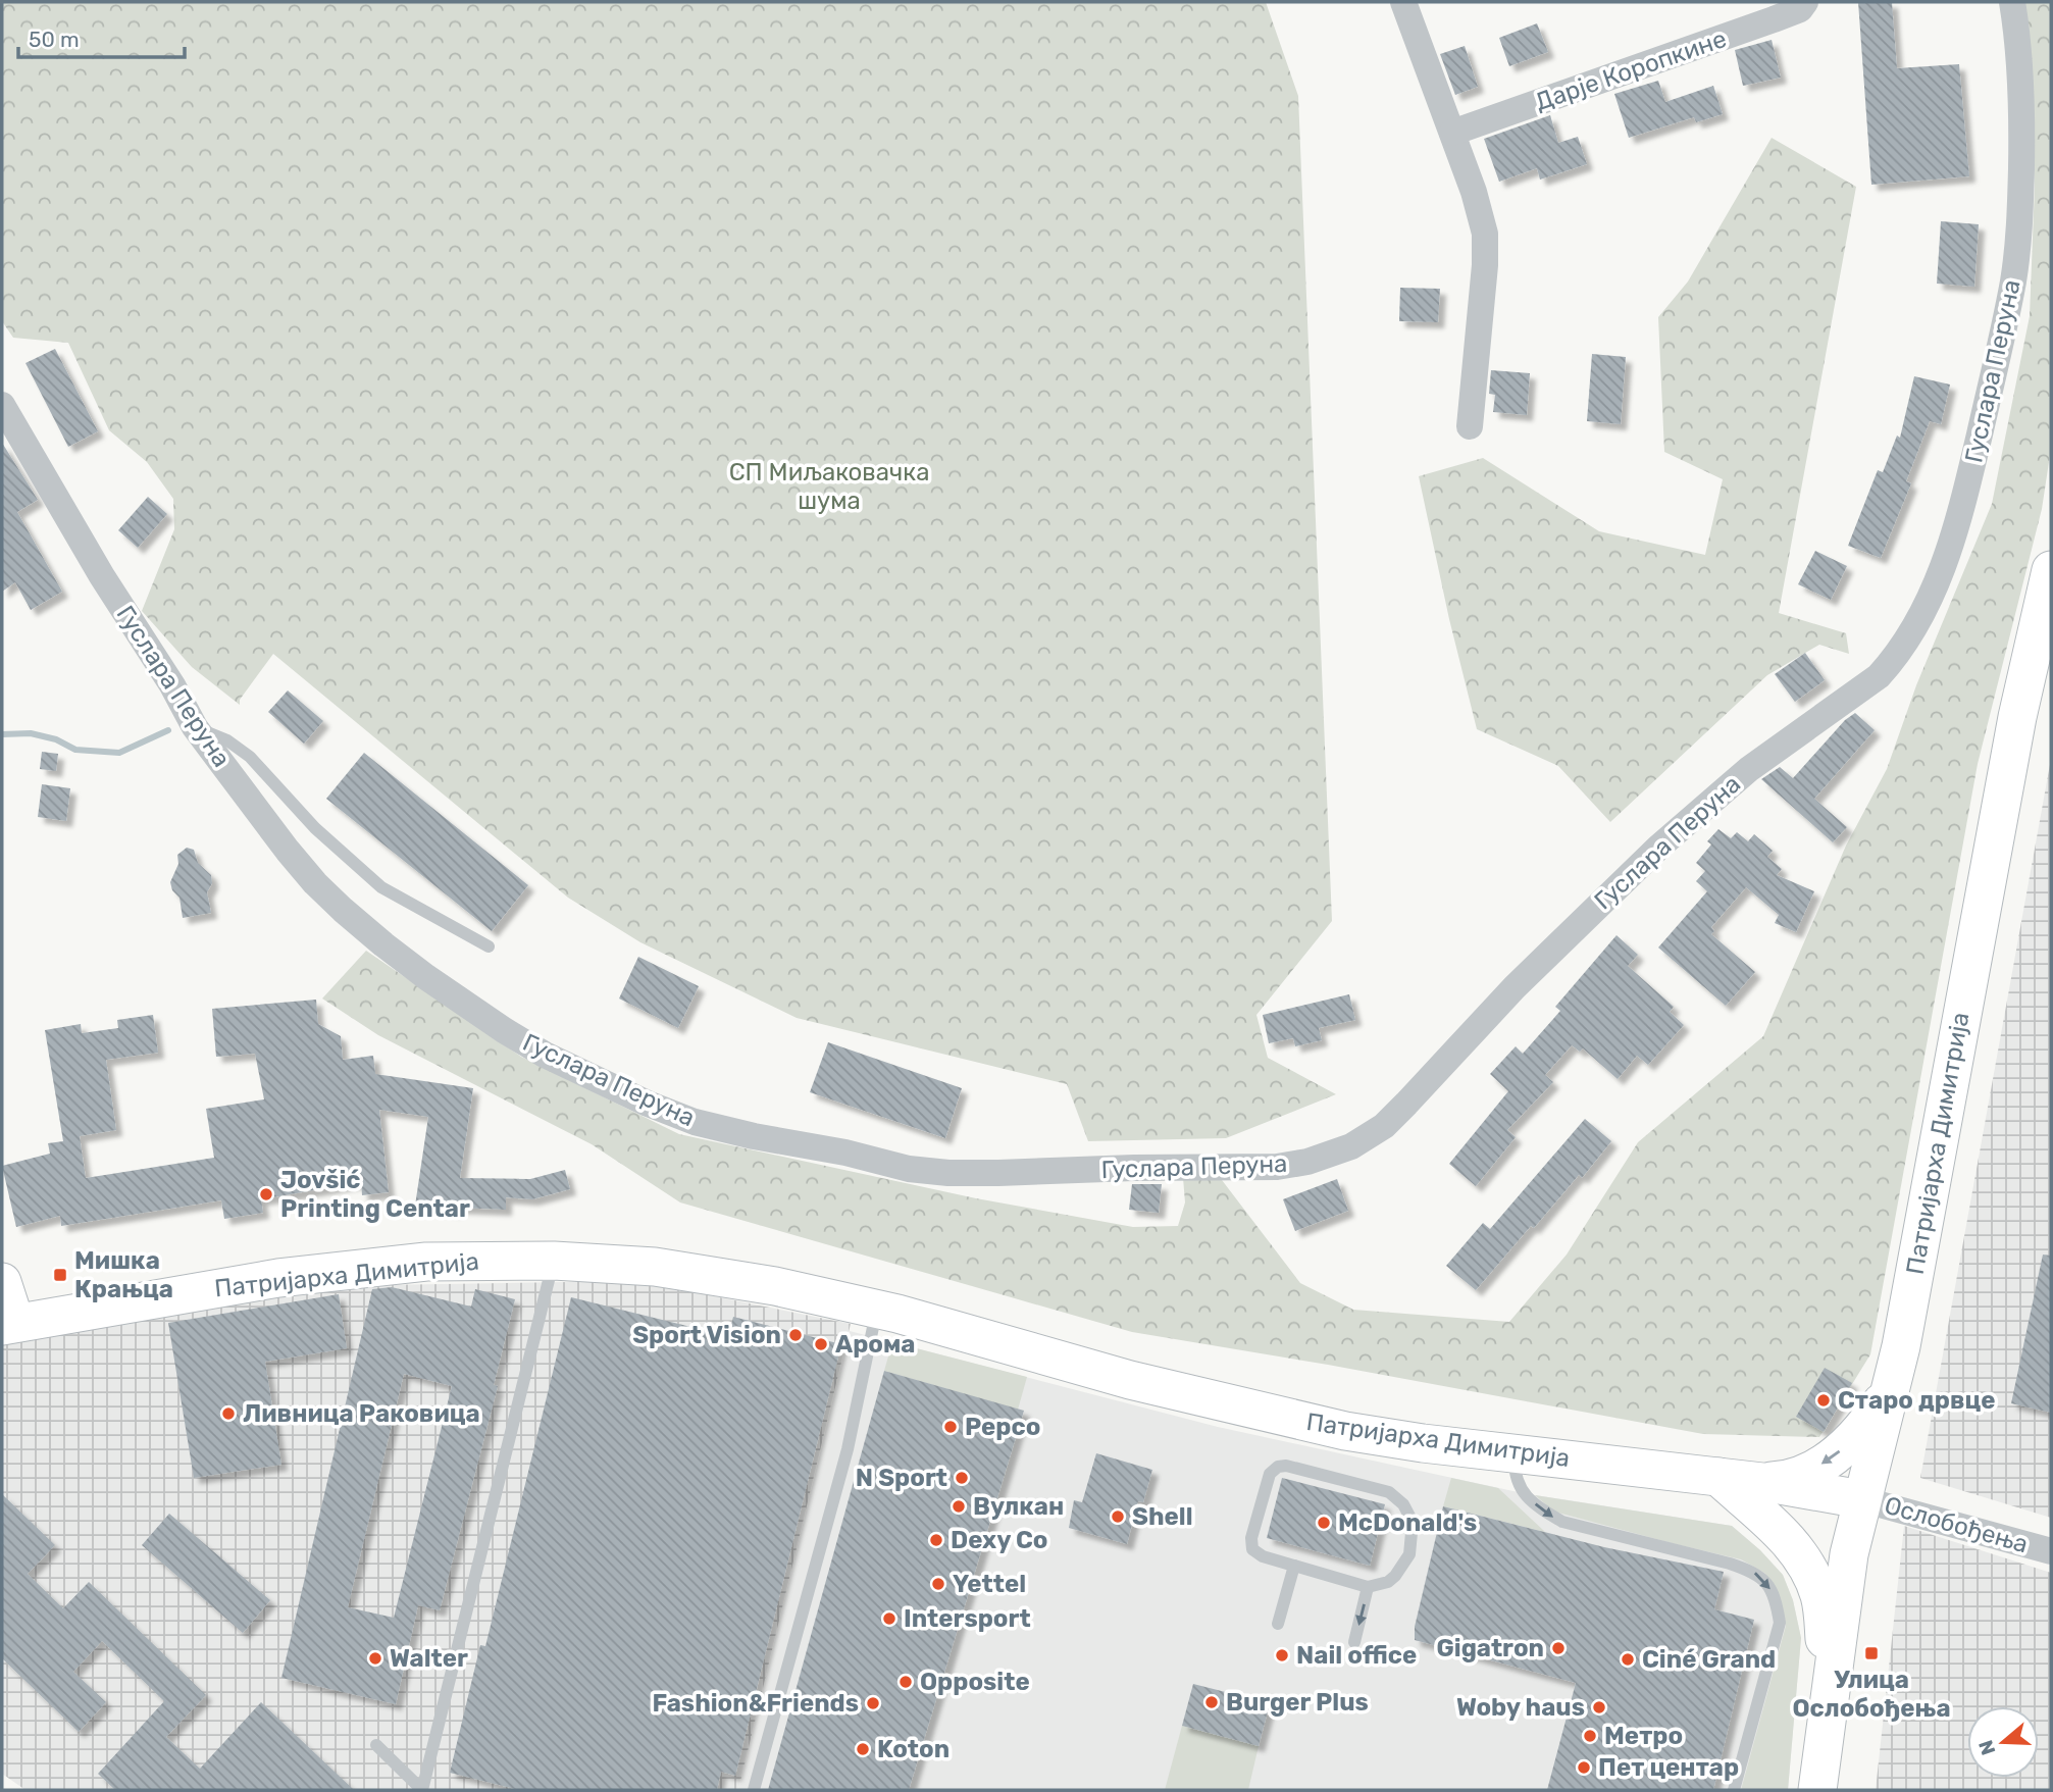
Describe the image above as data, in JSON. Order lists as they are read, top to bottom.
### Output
{
  "streets": {
    "main road": ["Патријарха Димитрија"],
    "street": ["Дарје Коропкине", "Гуслара Перуна", "Ослобођења"]
  },
  "crossings": [
    ["Патријарха Димитрија", "Ослобођења"]
  ],
  "parks": ["СП Миљаковачка шума"],
  "places": {
    "other": [
      "Jovšić Printing Centar",
      "Sport Vision",
      "Арома",
      "Старо дрвце",
      "Ливница Раковица",
      "Pepco",
      "N Sport",
      "Вулкан",
      "Shell",
      "McDonald's",
      "Dexy Co",
      "Yettel",
      "Intersport",
      "Gigatron",
      "Nail office",
      "Walter",
      "Ciné Grand",
      "Opposite",
      "Burger Plus",
      "Fashion&Friends",
      "Woby haus",
      "Метро",
      "Koton",
      "Пет центар"
    ],
    "transit": ["Мишка Крањца", "Улица Ослобођења"]
  },
  "scale_bar": "50 m",
  "north": "left"
}
